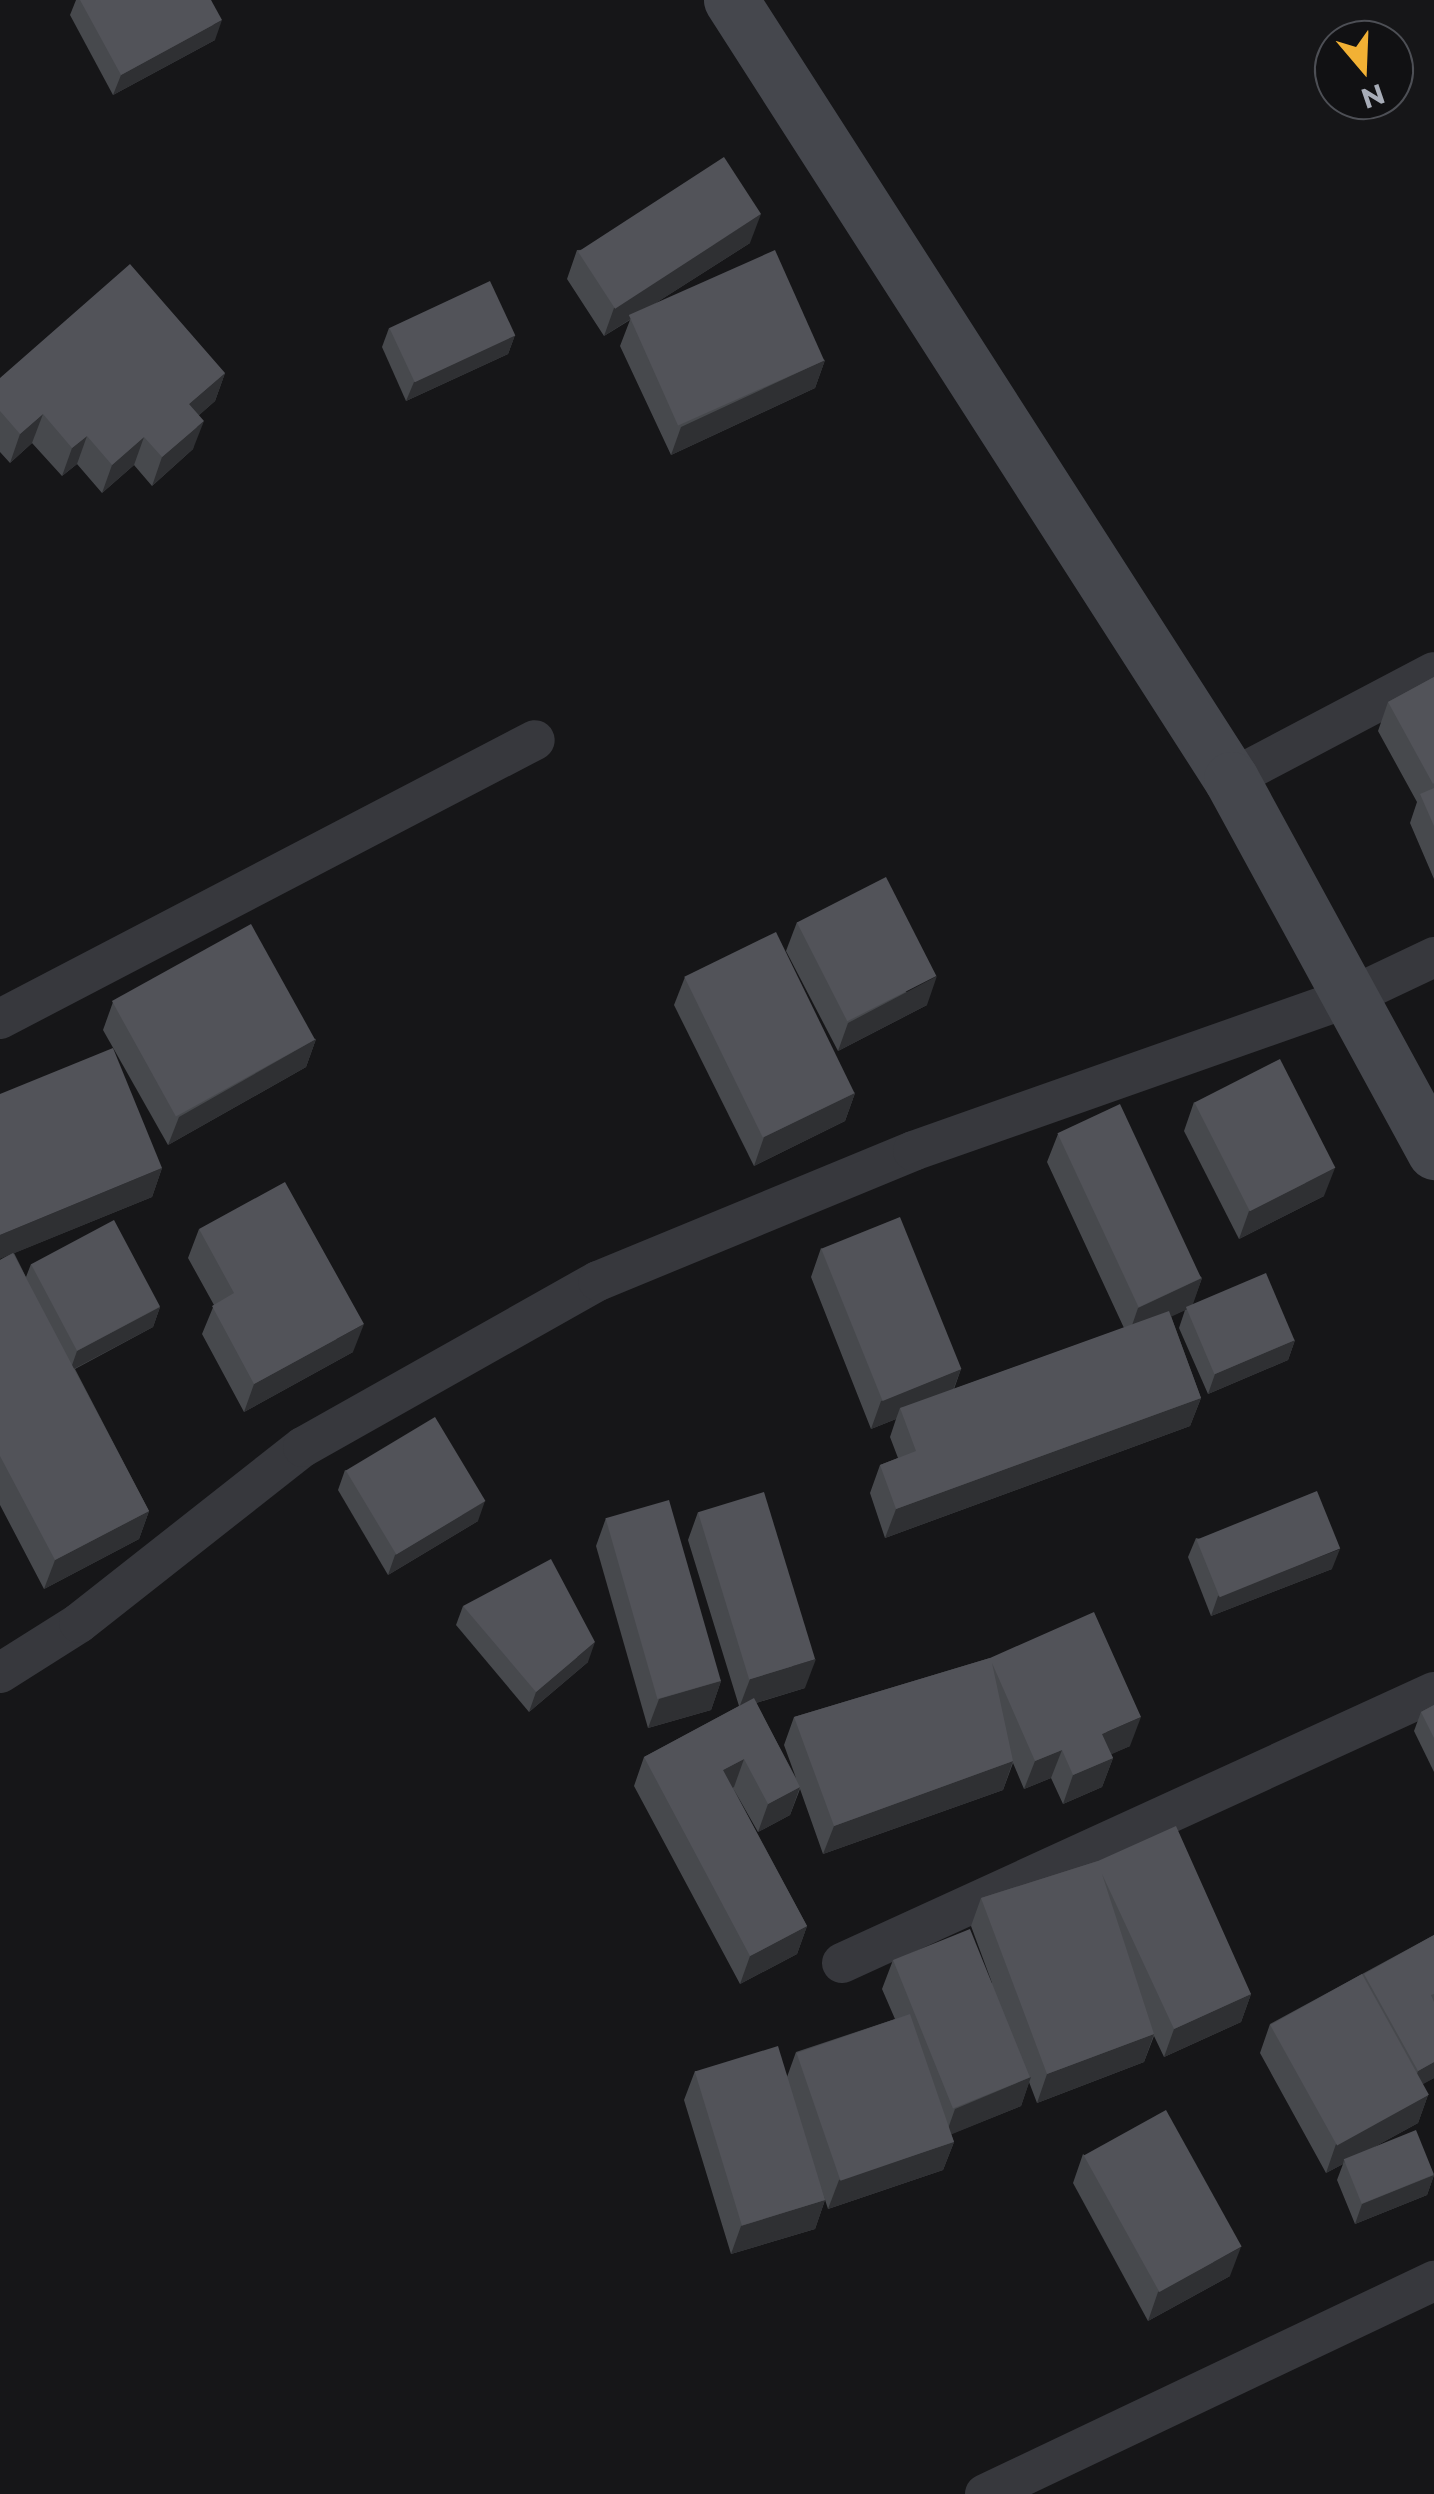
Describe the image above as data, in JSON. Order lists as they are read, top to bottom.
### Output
{
  "north": "bottom"
}
